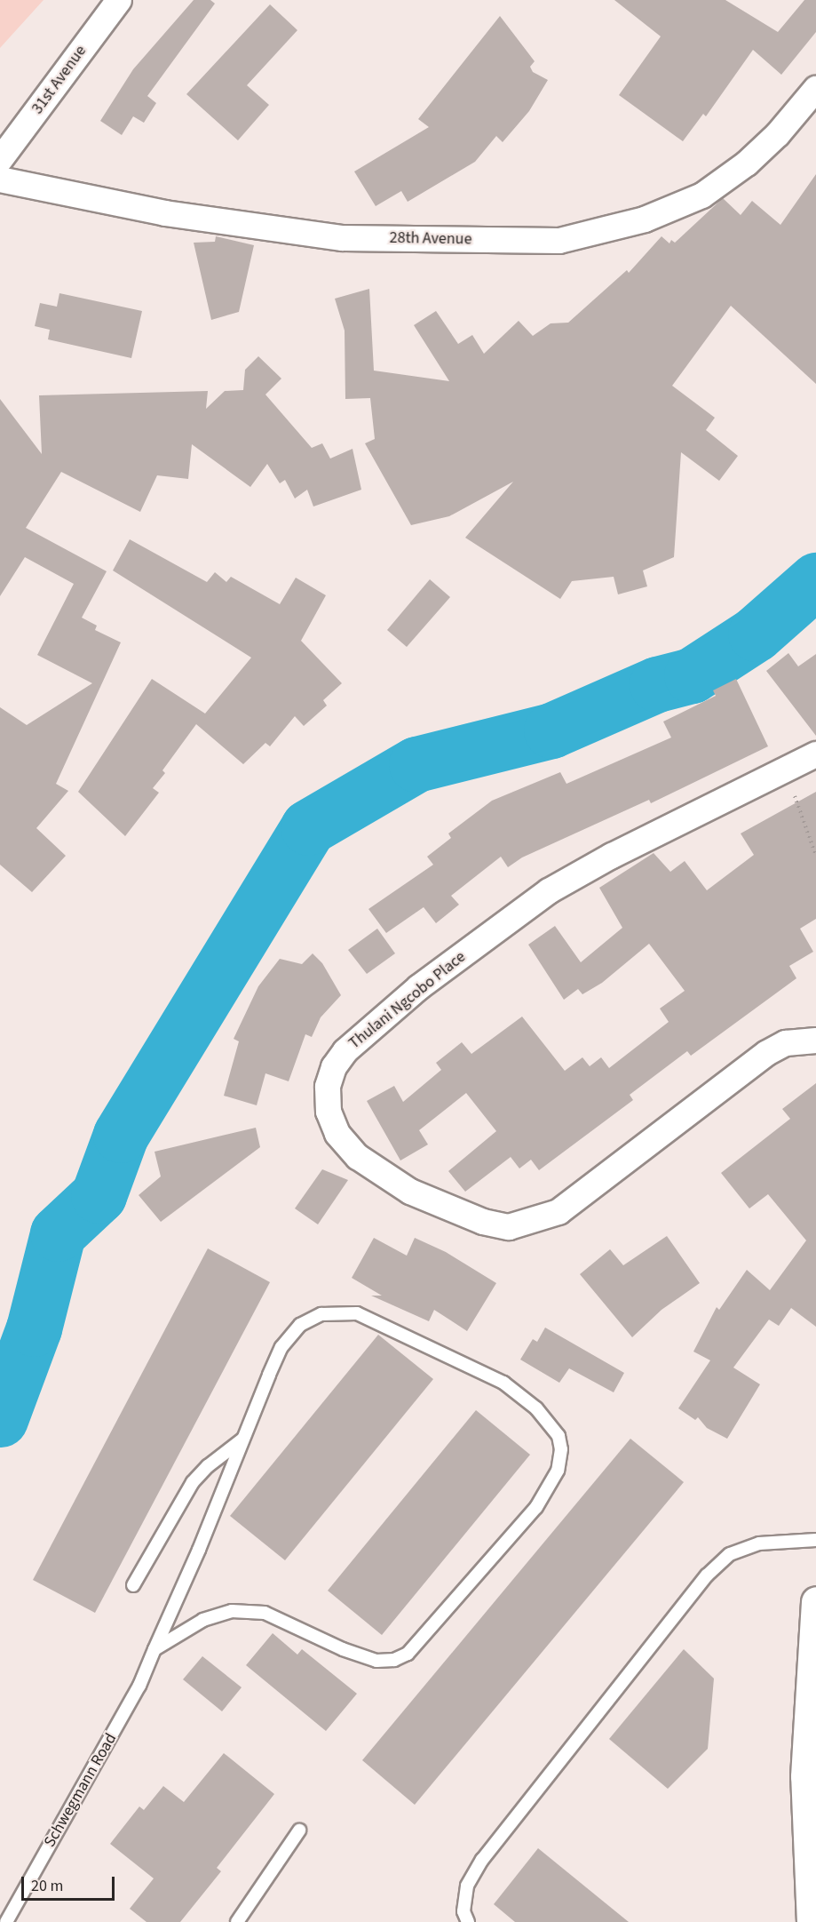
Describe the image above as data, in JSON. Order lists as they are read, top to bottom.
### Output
{
  "streets": {
    "street": ["31st Avenue", "28th Avenue", "Thulani Ngcobo Place"],
    "lane": ["Schwegmann Road"]
  },
  "scale_bar": "20 m"
}
